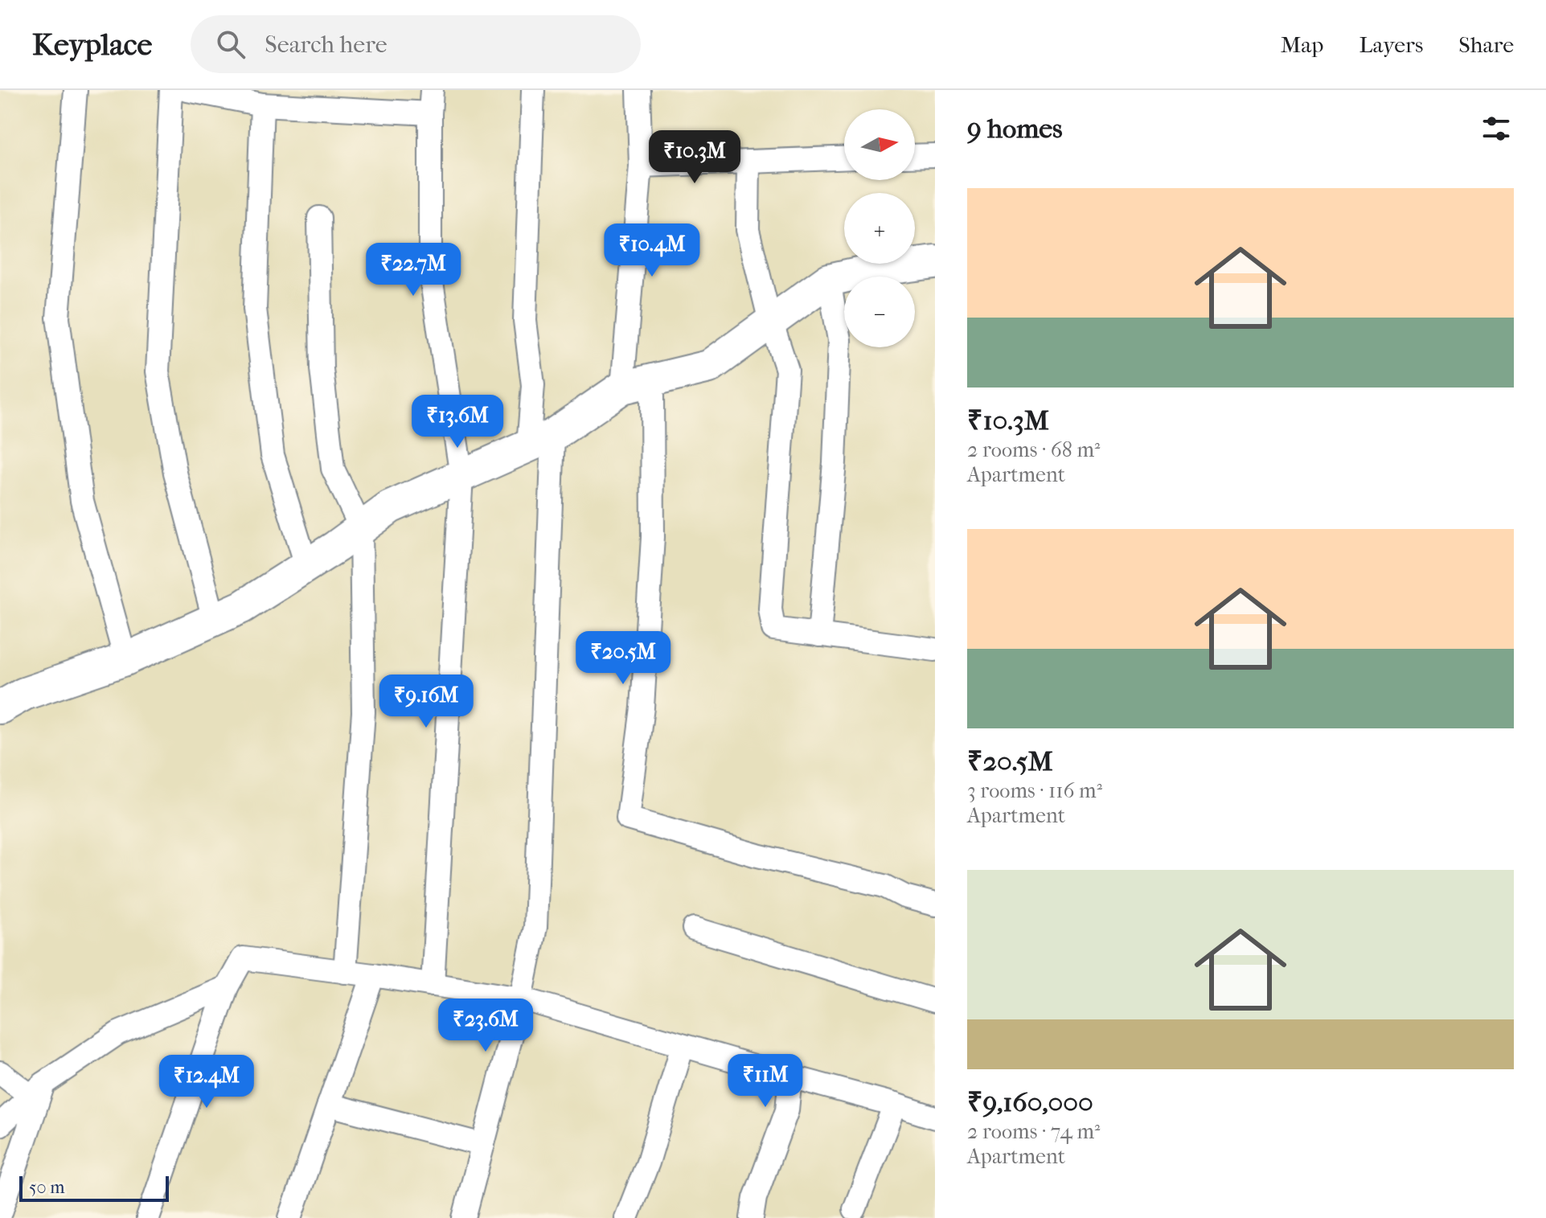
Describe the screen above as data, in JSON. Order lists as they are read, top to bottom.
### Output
{
  "scale_bar": "50 m",
  "north": "right",
  "page": {
    "header": "Keyplace",
    "search": "Search here",
    "nav": ["Map", "Layers", "Share"],
    "heading": "9 homes",
    "map_buttons": ["+", "−"],
    "price": [
      "₹10.3M",
      "₹10.4M",
      "₹22.7M",
      "₹13.6M",
      "₹20.5M",
      "₹9.16M",
      "₹23.6M",
      "₹11M",
      "₹12.4M"
    ],
    "list": [
      {
        "name": "₹10.3M",
        "note": "2 rooms · 68 m² · Apartment"
      },
      {
        "name": "₹20.5M",
        "note": "3 rooms · 116 m² · Apartment"
      },
      {
        "name": "₹9,160,000",
        "note": "2 rooms · 74 m² · Apartment"
      }
    ],
    "scale": "50 m"
  }
}
